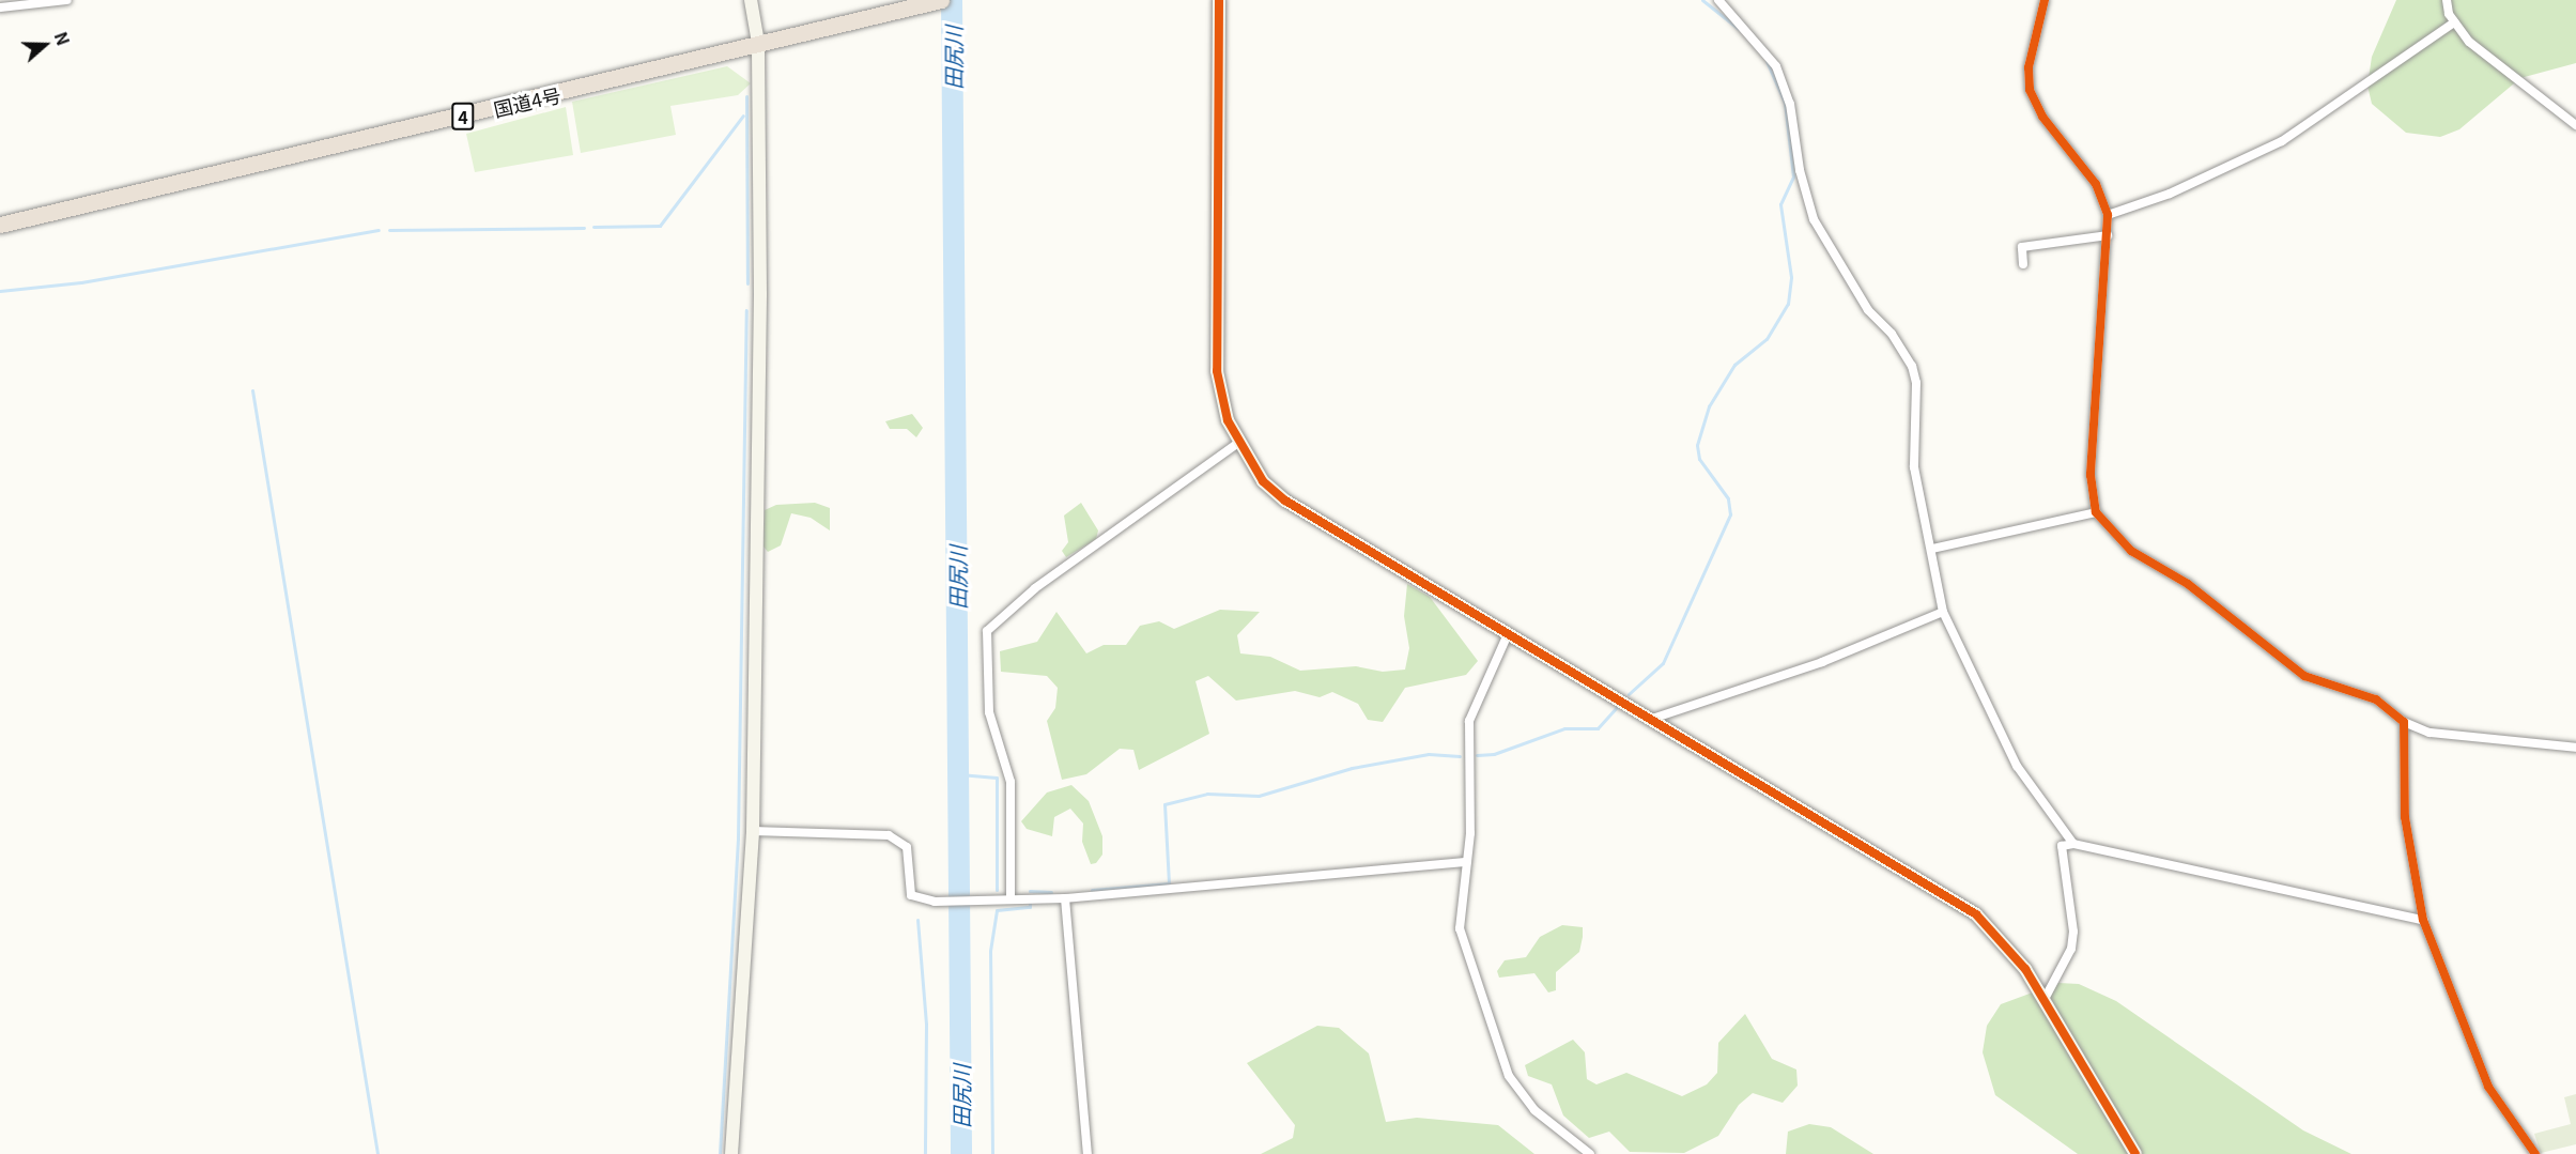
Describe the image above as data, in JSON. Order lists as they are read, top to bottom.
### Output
{
  "streets": {
    "highway": ["国道4号", "4"]
  },
  "water": ["田尻川"],
  "north": "right"
}
